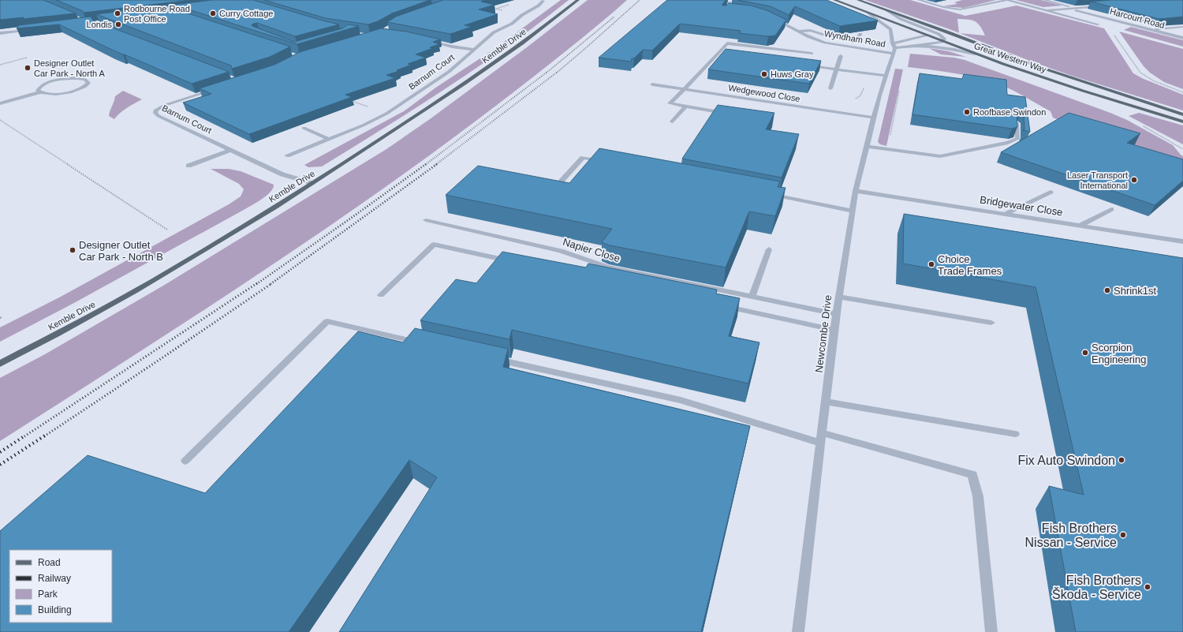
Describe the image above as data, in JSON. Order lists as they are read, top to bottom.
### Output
{
  "streets": {
    "main road": ["Kemble Drive", "Great Western Way"],
    "street": [
      "Harcourt Road",
      "Wyndham Road",
      "Barnum Court",
      "Wedgewood Close",
      "Bridgewater Close",
      "Napier Close",
      "Newcombe Drive"
    ]
  },
  "crossings": [
    ["Wyndham Road", "Newcombe Drive"],
    ["Kemble Drive", "Barnum Court"],
    ["Wedgewood Close", "Newcombe Drive"],
    ["Bridgewater Close", "Newcombe Drive"],
    ["Napier Close", "Newcombe Drive"]
  ],
  "places": [
    "Rodbourne Road Post Office",
    "Curry Cottage",
    "Londis",
    "Designer Outlet Car Park - North A",
    "Huws Gray",
    "Roofbase Swindon",
    "Laser Transport International",
    "Designer Outlet Car Park - North B",
    "Choice Trade Frames",
    "Shrink1st",
    "Scorpion Engineering",
    "Fix Auto Swindon",
    "Fish Brothers Nissan - Service",
    "Fish Brothers Škoda - Service"
  ],
  "legend": [
    "Road",
    "Railway",
    "Park",
    "Building"
  ]
}
